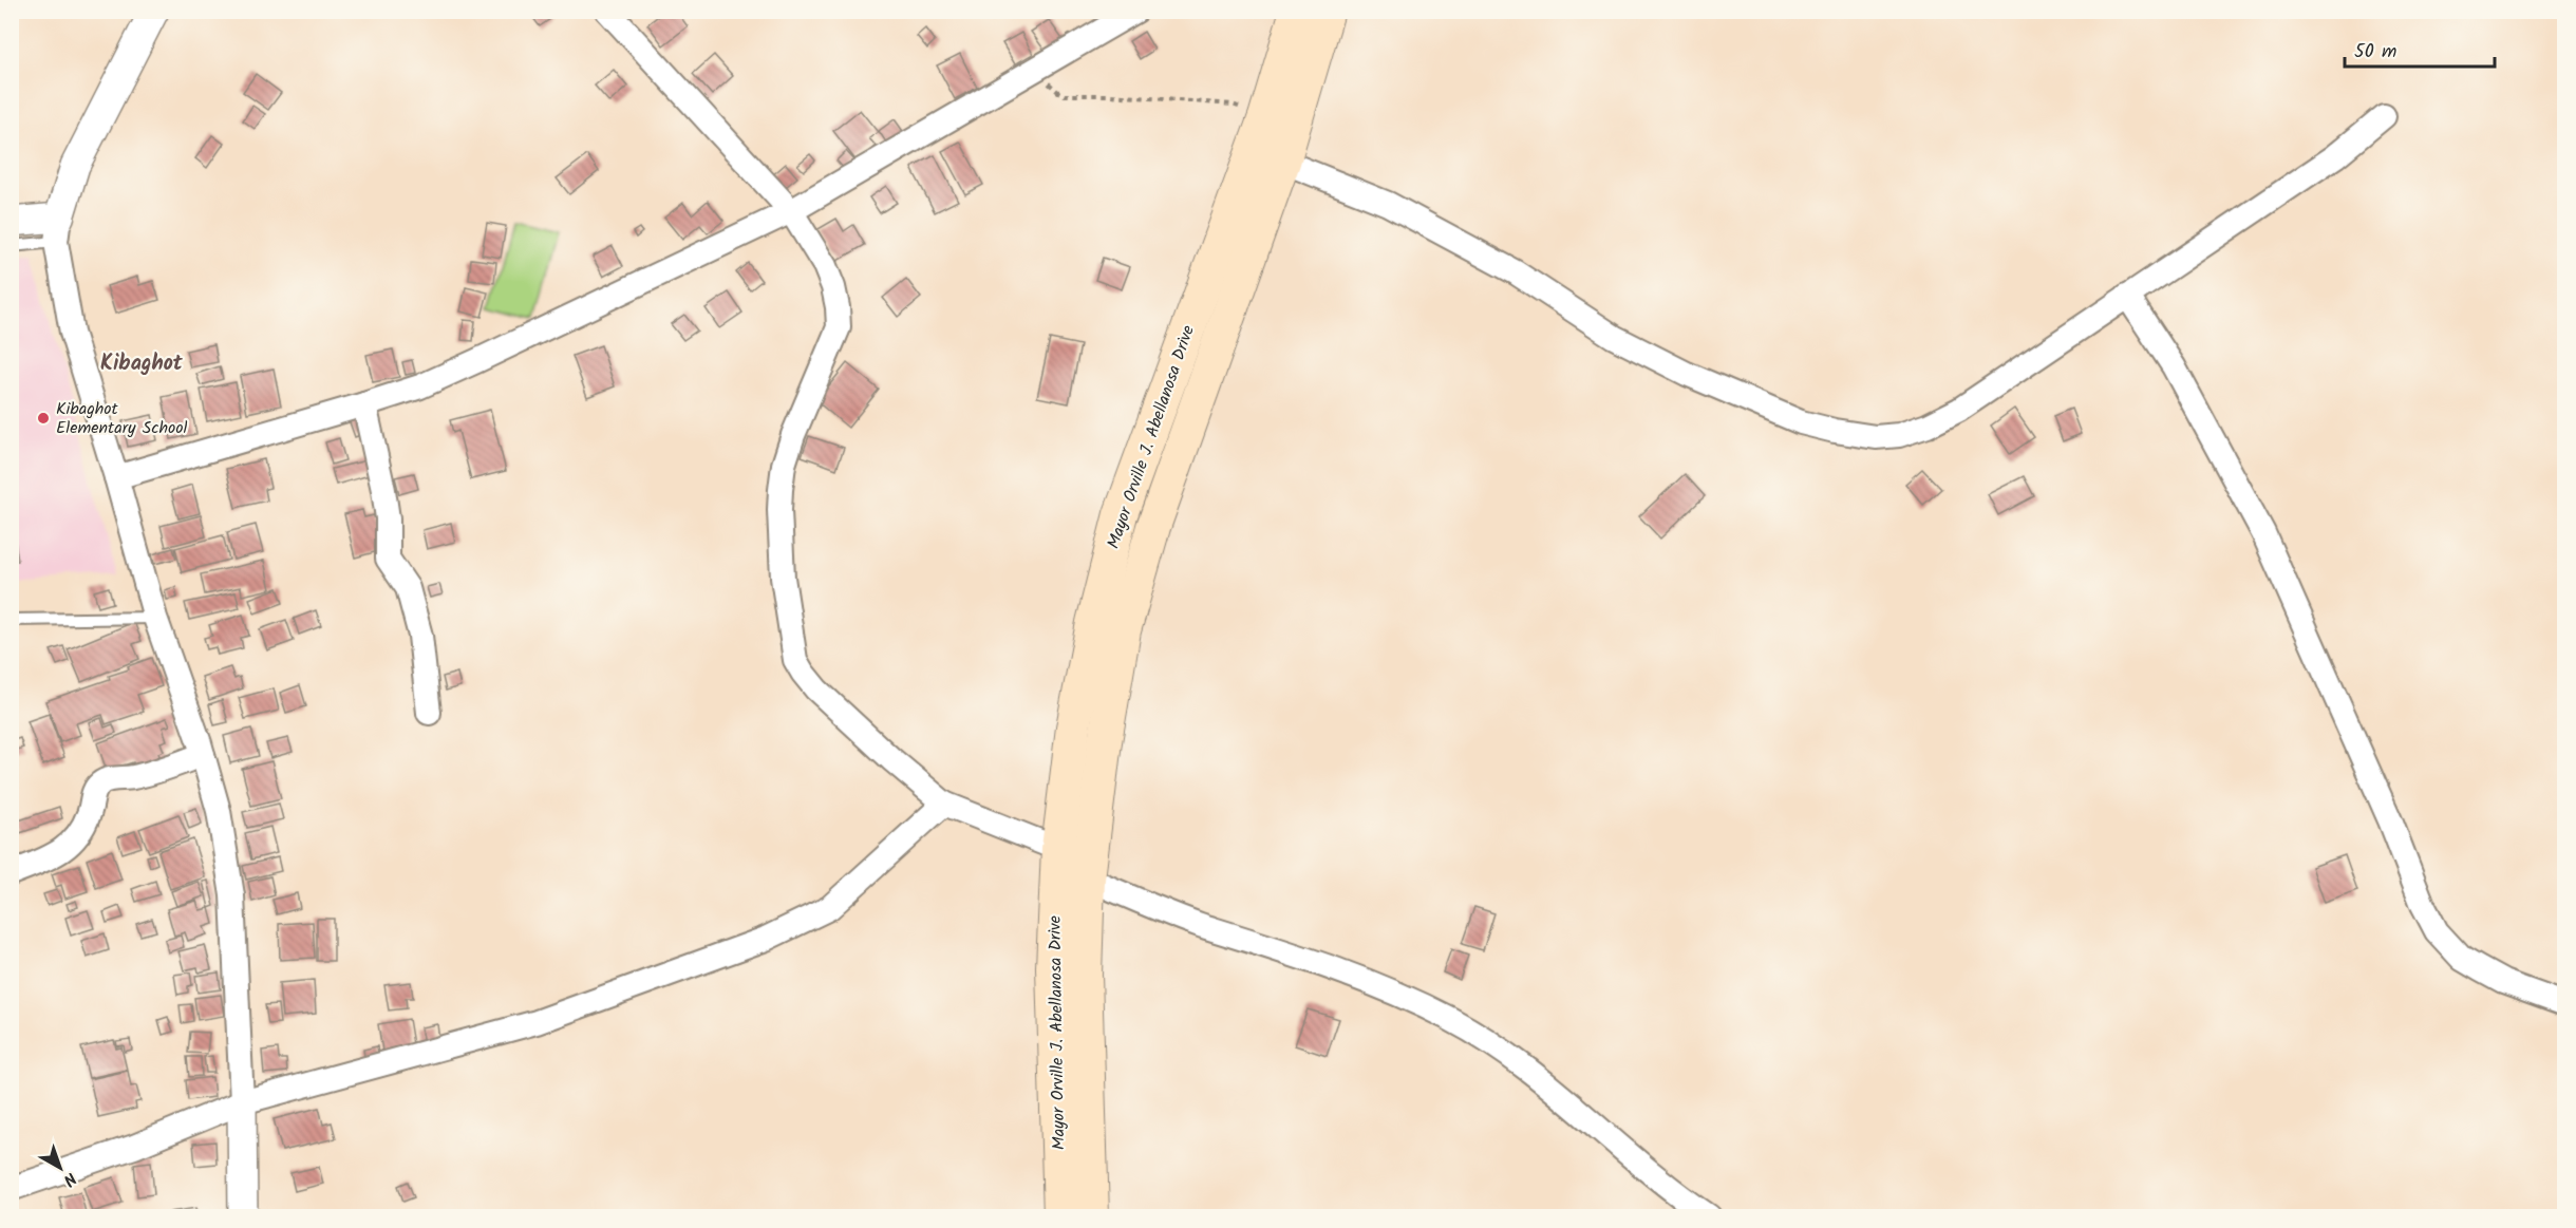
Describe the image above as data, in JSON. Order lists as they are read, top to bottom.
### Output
{
  "streets": {
    "main road": ["Mayor Orville J. Abellanosa Drive"]
  },
  "districts": ["Kibaghot"],
  "places": ["Kibaghot Elementary School"],
  "scale_bar": "50 m",
  "north": "bottom right"
}
